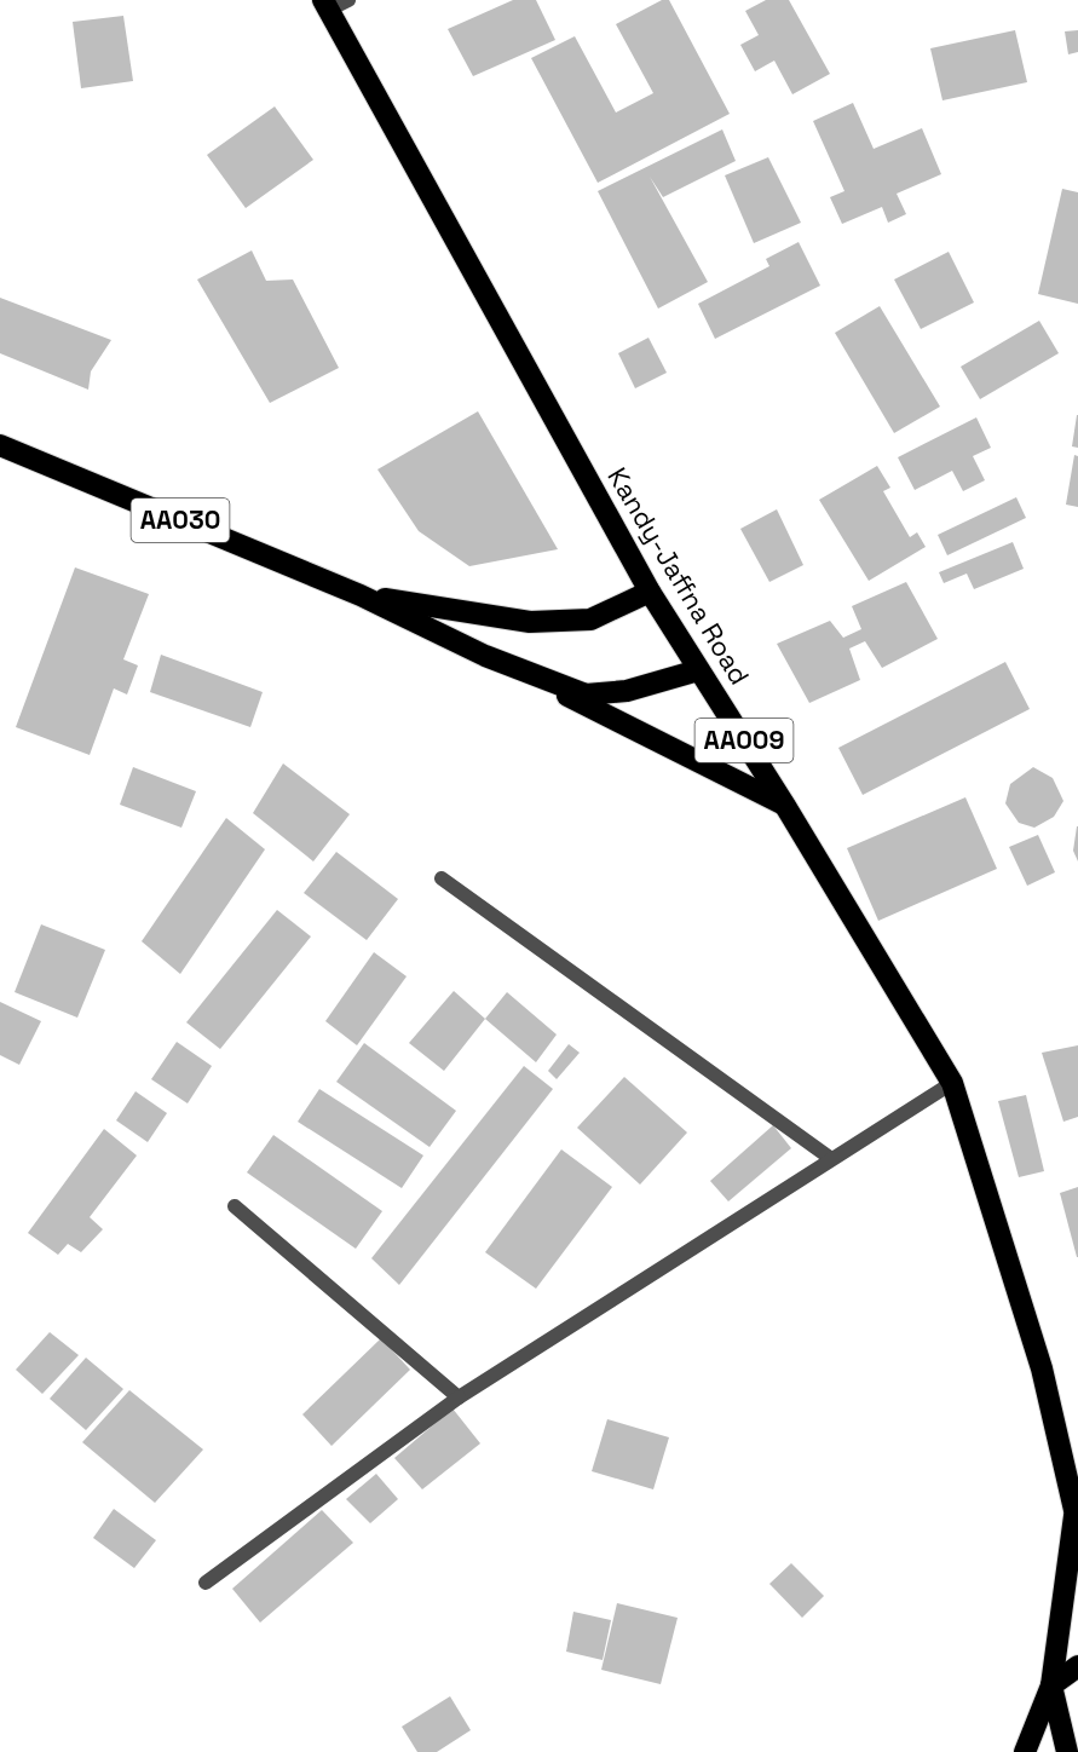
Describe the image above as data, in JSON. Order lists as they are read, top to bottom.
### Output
{
  "streets": {
    "highway": ["AA030", "Kandy-Jaffna Road", "AA009"]
  },
  "crossings": [
    ["AA030", "Kandy-Jaffna Road"],
    ["Kandy-Jaffna Road", "AA009"]
  ]
}
